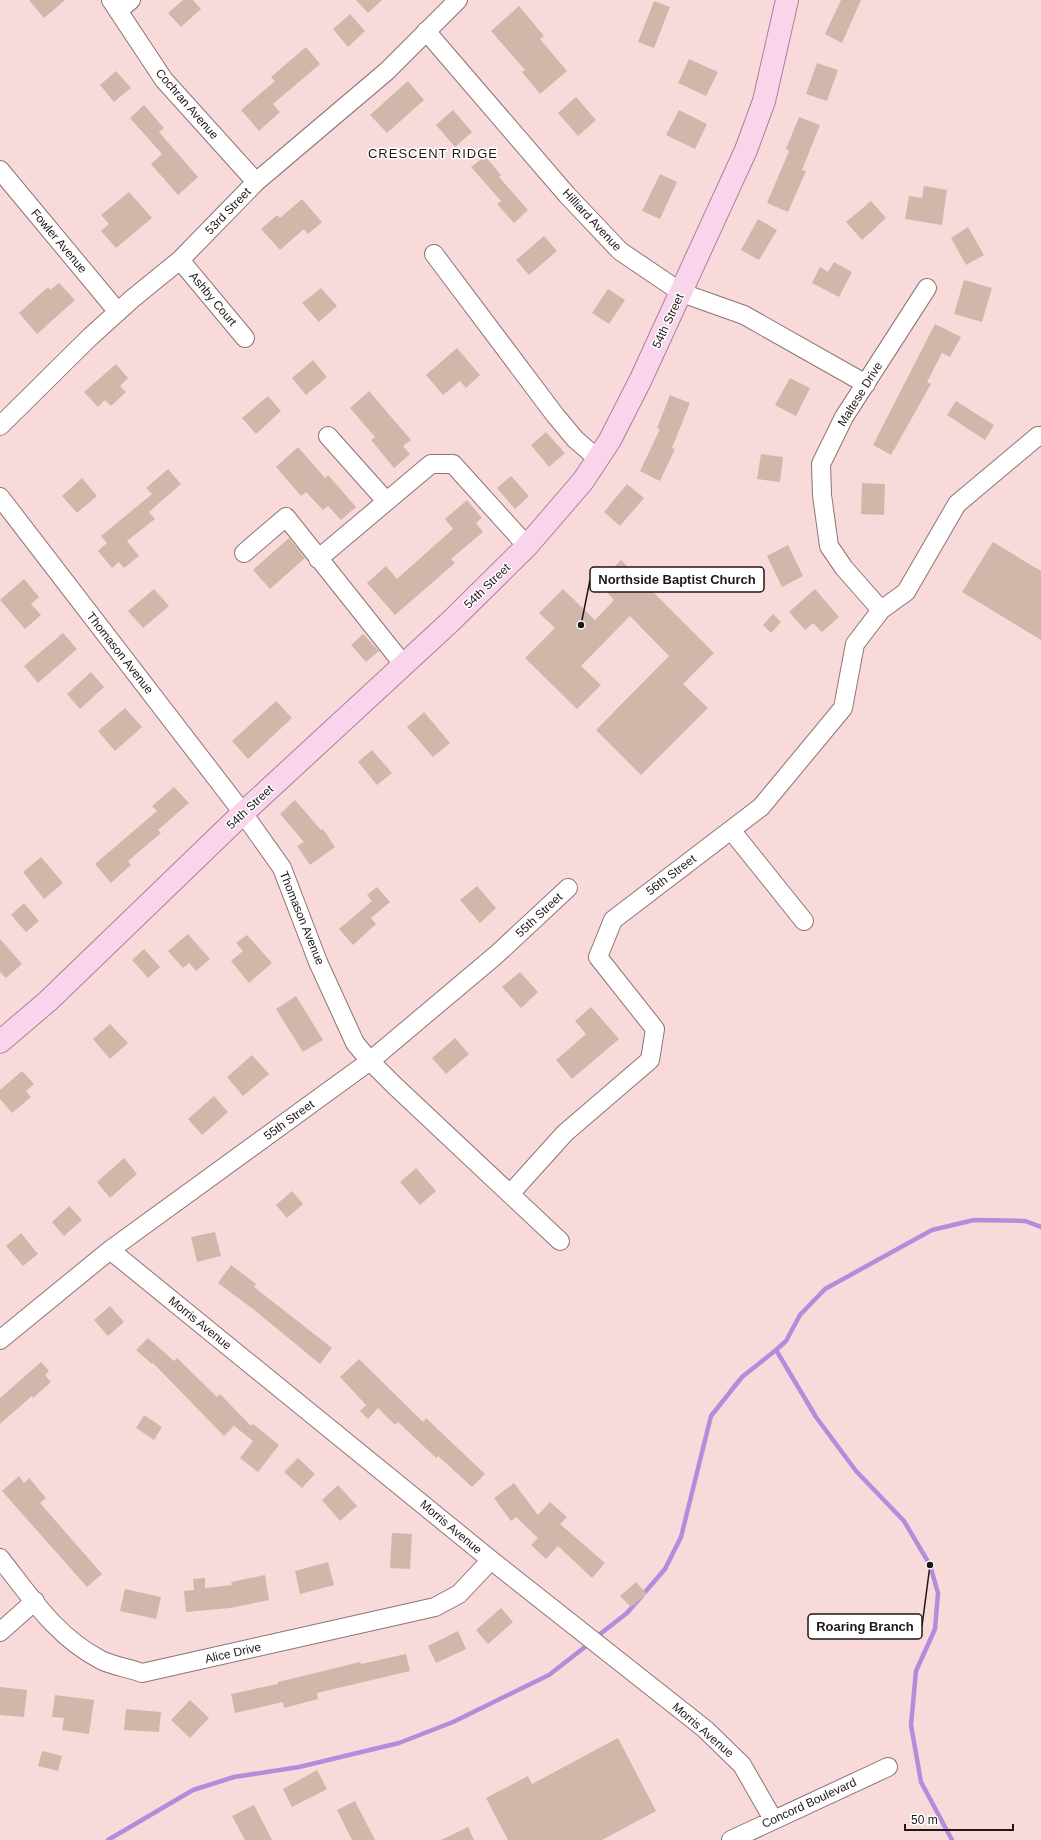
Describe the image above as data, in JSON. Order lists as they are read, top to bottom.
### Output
{
  "streets": {
    "main road": ["54th Street"],
    "street": [
      "Cochran Avenue",
      "53rd Street",
      "Hilliard Avenue",
      "Fowler Avenue",
      "Ashby Court",
      "Maltese Drive",
      "Thomason Avenue",
      "56th Street",
      "55th Street",
      "Morris Avenue",
      "Alice Drive",
      "Concord Boulevard"
    ]
  },
  "crossings": [
    ["Cochran Avenue", "53rd Street"],
    ["53rd Street", "Hilliard Avenue"],
    ["53rd Street", "Fowler Avenue"],
    ["53rd Street", "Ashby Court"],
    ["Hilliard Avenue", "54th Street"],
    ["Hilliard Avenue", "Maltese Drive"],
    ["54th Street", "Thomason Avenue"],
    ["Maltese Drive", "56th Street"],
    ["Thomason Avenue", "56th Street"],
    ["Thomason Avenue", "55th Street"],
    ["55th Street", "Morris Avenue"],
    ["Morris Avenue", "Alice Drive"],
    ["Morris Avenue", "Concord Boulevard"]
  ],
  "districts": ["CRESCENT RIDGE"],
  "places": ["Northside Baptist Church", "Roaring Branch"],
  "scale_bar": "50 m"
}
